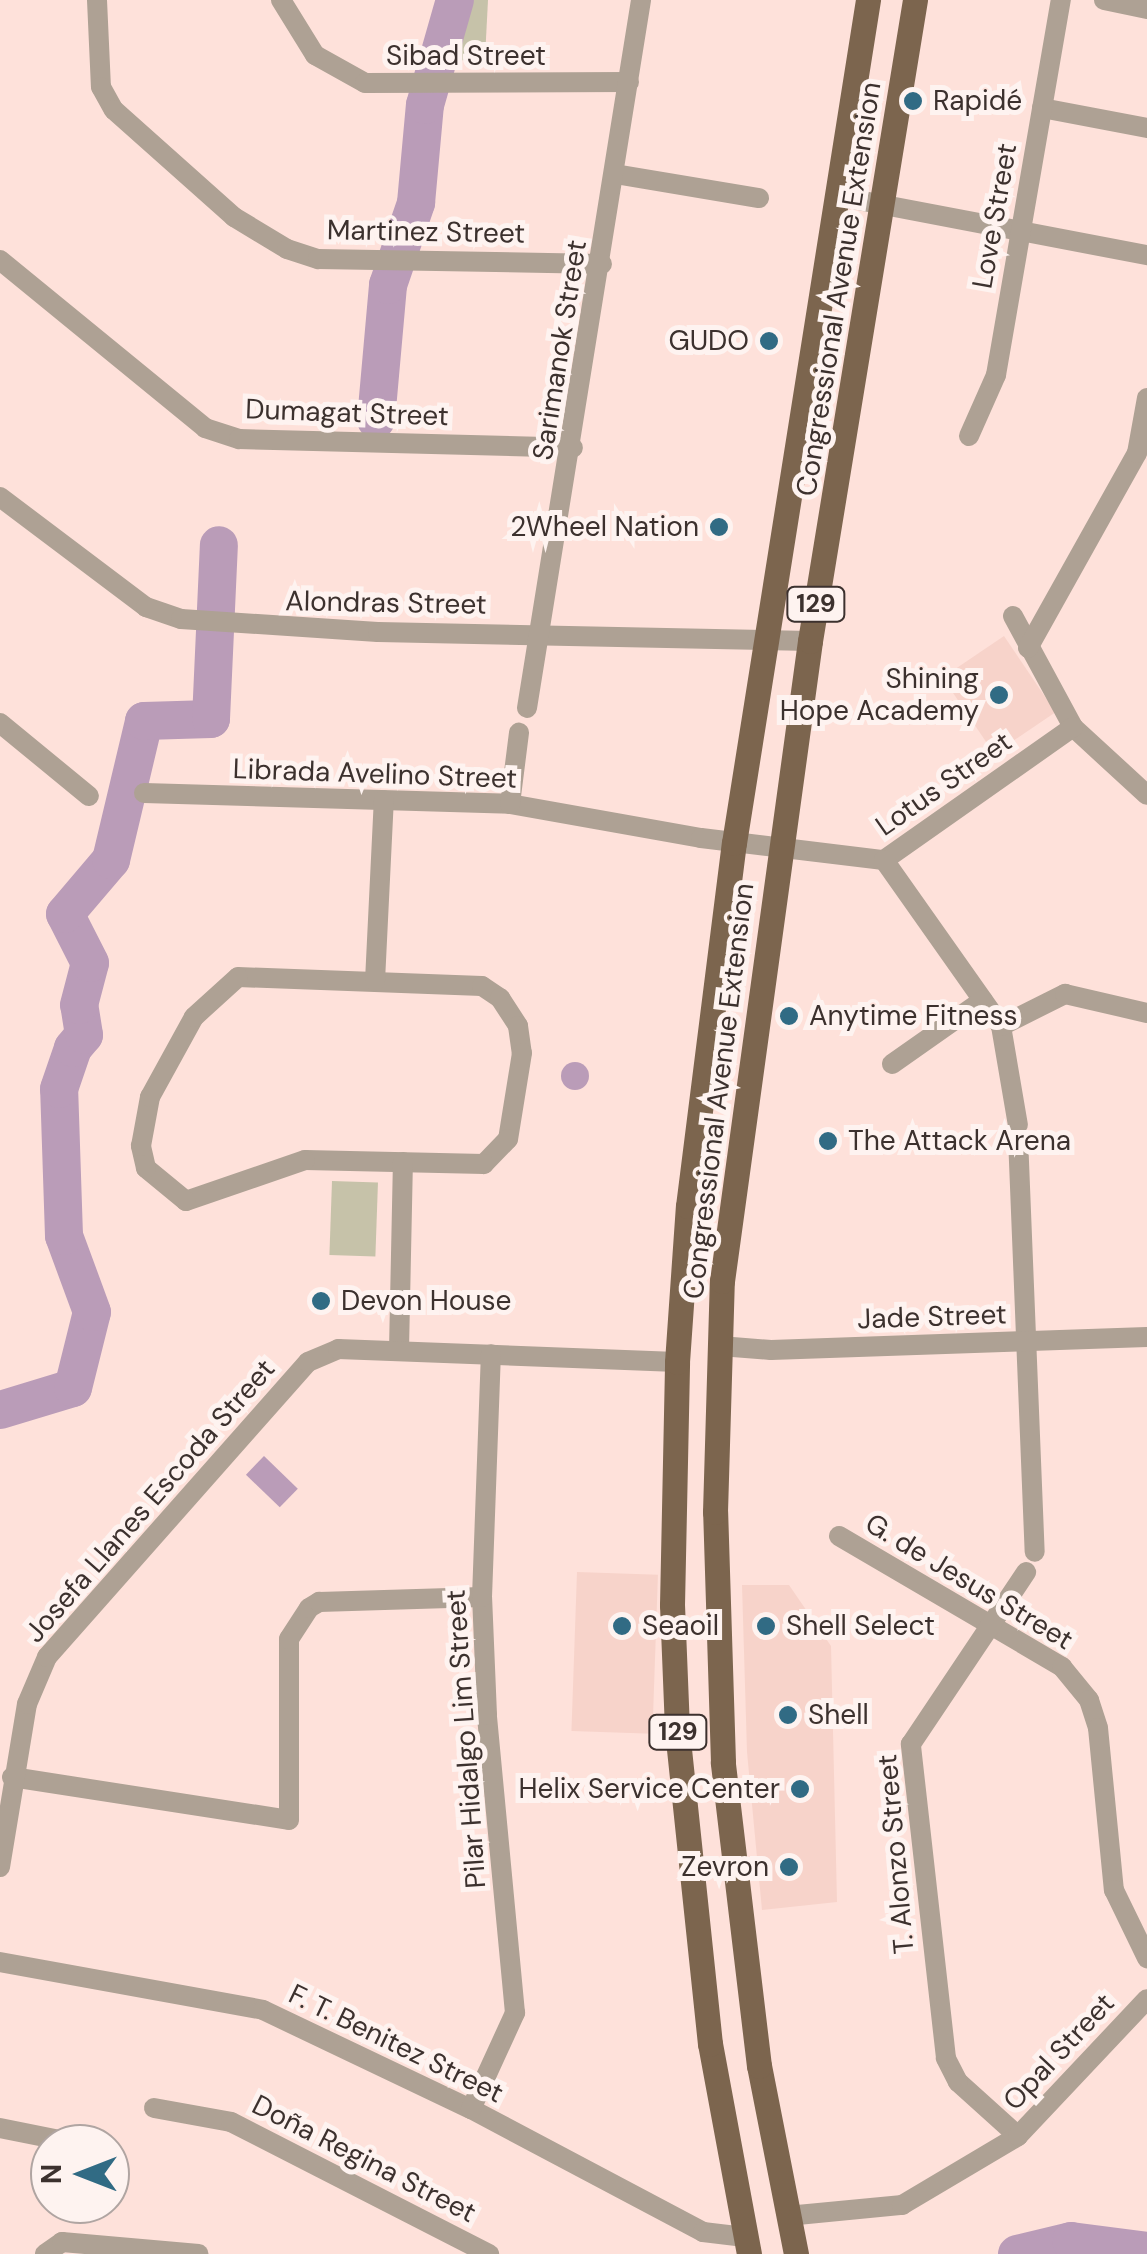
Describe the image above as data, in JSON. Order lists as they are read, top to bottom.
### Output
{
  "streets": {
    "main road": ["Congressional Avenue Extension", "129"],
    "street": [
      "Sibad Street",
      "Love Street",
      "Martinez Street",
      "Sarimanok Street",
      "Dumagat Street",
      "Alondras Street",
      "Librada Avelino Street",
      "Lotus Street",
      "Jade Street",
      "Josefa Llanes Escoda Street",
      "G. de Jesus Street",
      "Pilar Hidalgo Lim Street",
      "T. Alonzo Street",
      "F. T. Benitez Street",
      "Opal Street",
      "Doña Regina Street"
    ]
  },
  "crossings": [
    ["Sibad Street", "Sarimanok Street"],
    ["Martinez Street", "Sarimanok Street"],
    ["Congressional Avenue Extension", "Alondras Street"],
    ["Congressional Avenue Extension", "Librada Avelino Street"],
    ["Congressional Avenue Extension", "Lotus Street"],
    ["Congressional Avenue Extension", "Jade Street"],
    ["Congressional Avenue Extension", "Josefa Llanes Escoda Street"],
    ["Congressional Avenue Extension", "F. T. Benitez Street"],
    ["Congressional Avenue Extension", "Opal Street"],
    ["Sarimanok Street", "Dumagat Street"],
    ["Sarimanok Street", "Alondras Street"],
    ["Librada Avelino Street", "Lotus Street"],
    ["Jade Street", "T. Alonzo Street"],
    ["Josefa Llanes Escoda Street", "Pilar Hidalgo Lim Street"],
    ["G. de Jesus Street", "T. Alonzo Street"],
    ["Pilar Hidalgo Lim Street", "F. T. Benitez Street"],
    ["T. Alonzo Street", "Opal Street"]
  ],
  "places": [
    "Rapidé",
    "GUDO",
    "2Wheel Nation",
    "Shining Hope Academy",
    "Anytime Fitness",
    "The Attack Arena",
    "Devon House",
    "Seaoil",
    "Shell Select",
    "Shell",
    "Helix Service Center",
    "Zevron"
  ],
  "north": "left"
}
